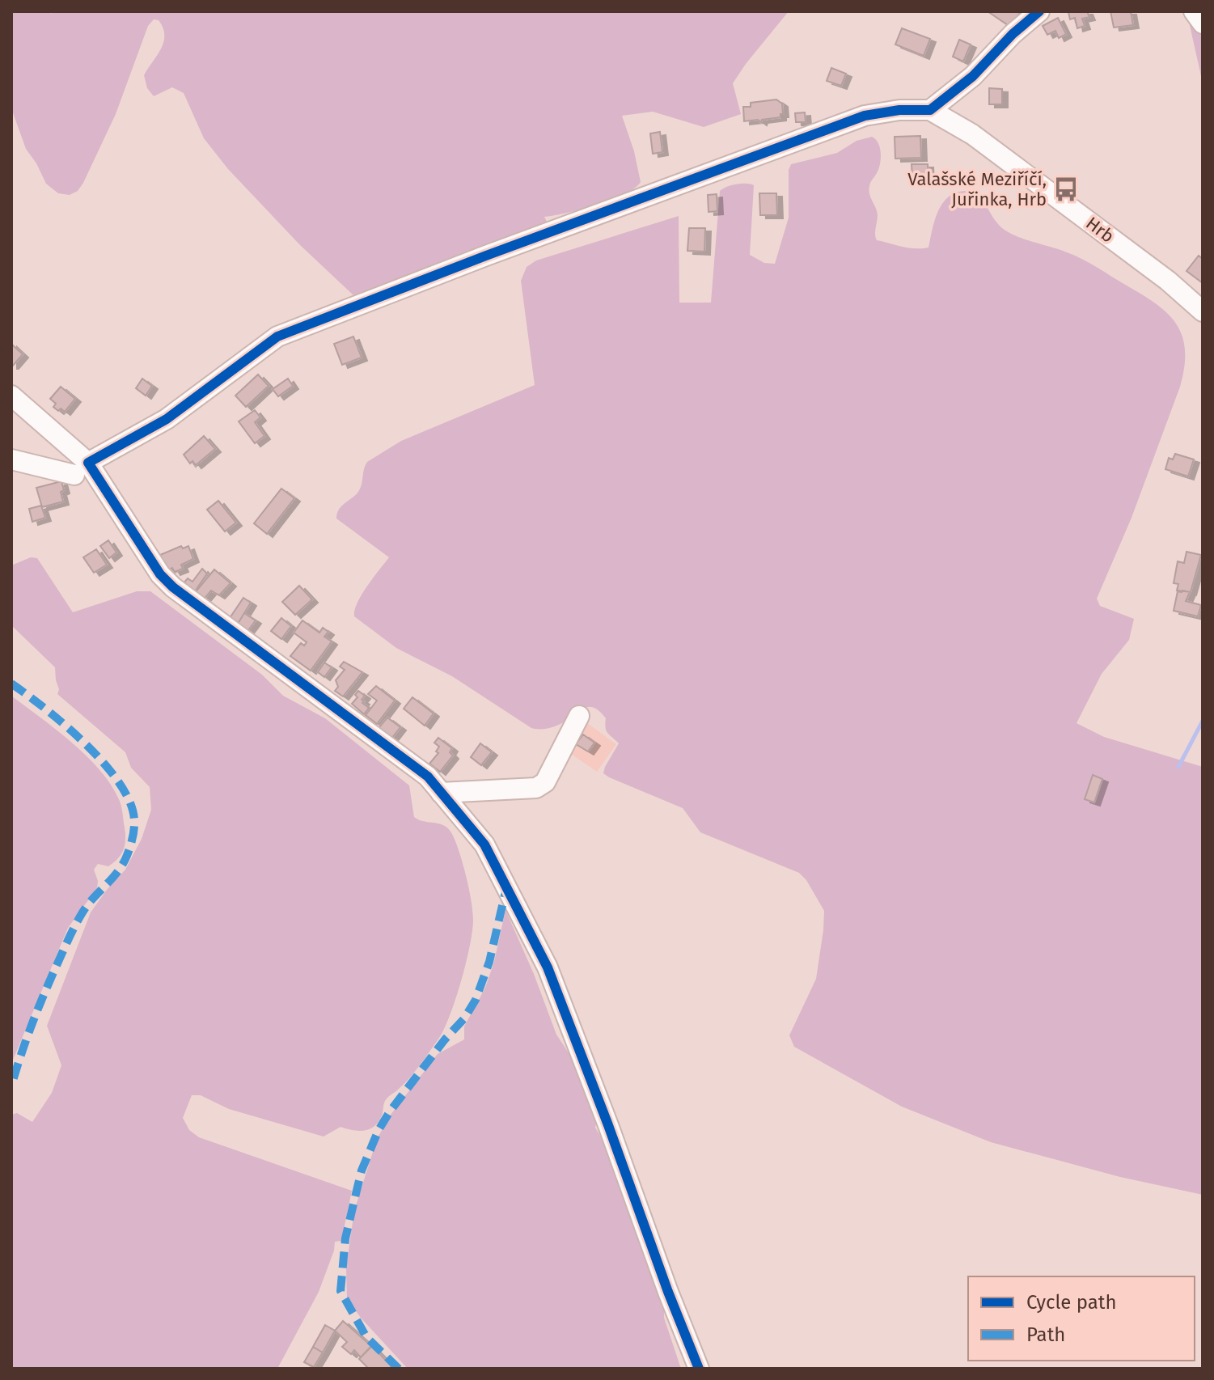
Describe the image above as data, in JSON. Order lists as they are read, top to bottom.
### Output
{
  "streets": {
    "street": ["Hrb"]
  },
  "places": {
    "bus stop": ["Valašské Meziříčí, Juřinka, Hrb"]
  },
  "legend": ["Cycle path", "Path"]
}
